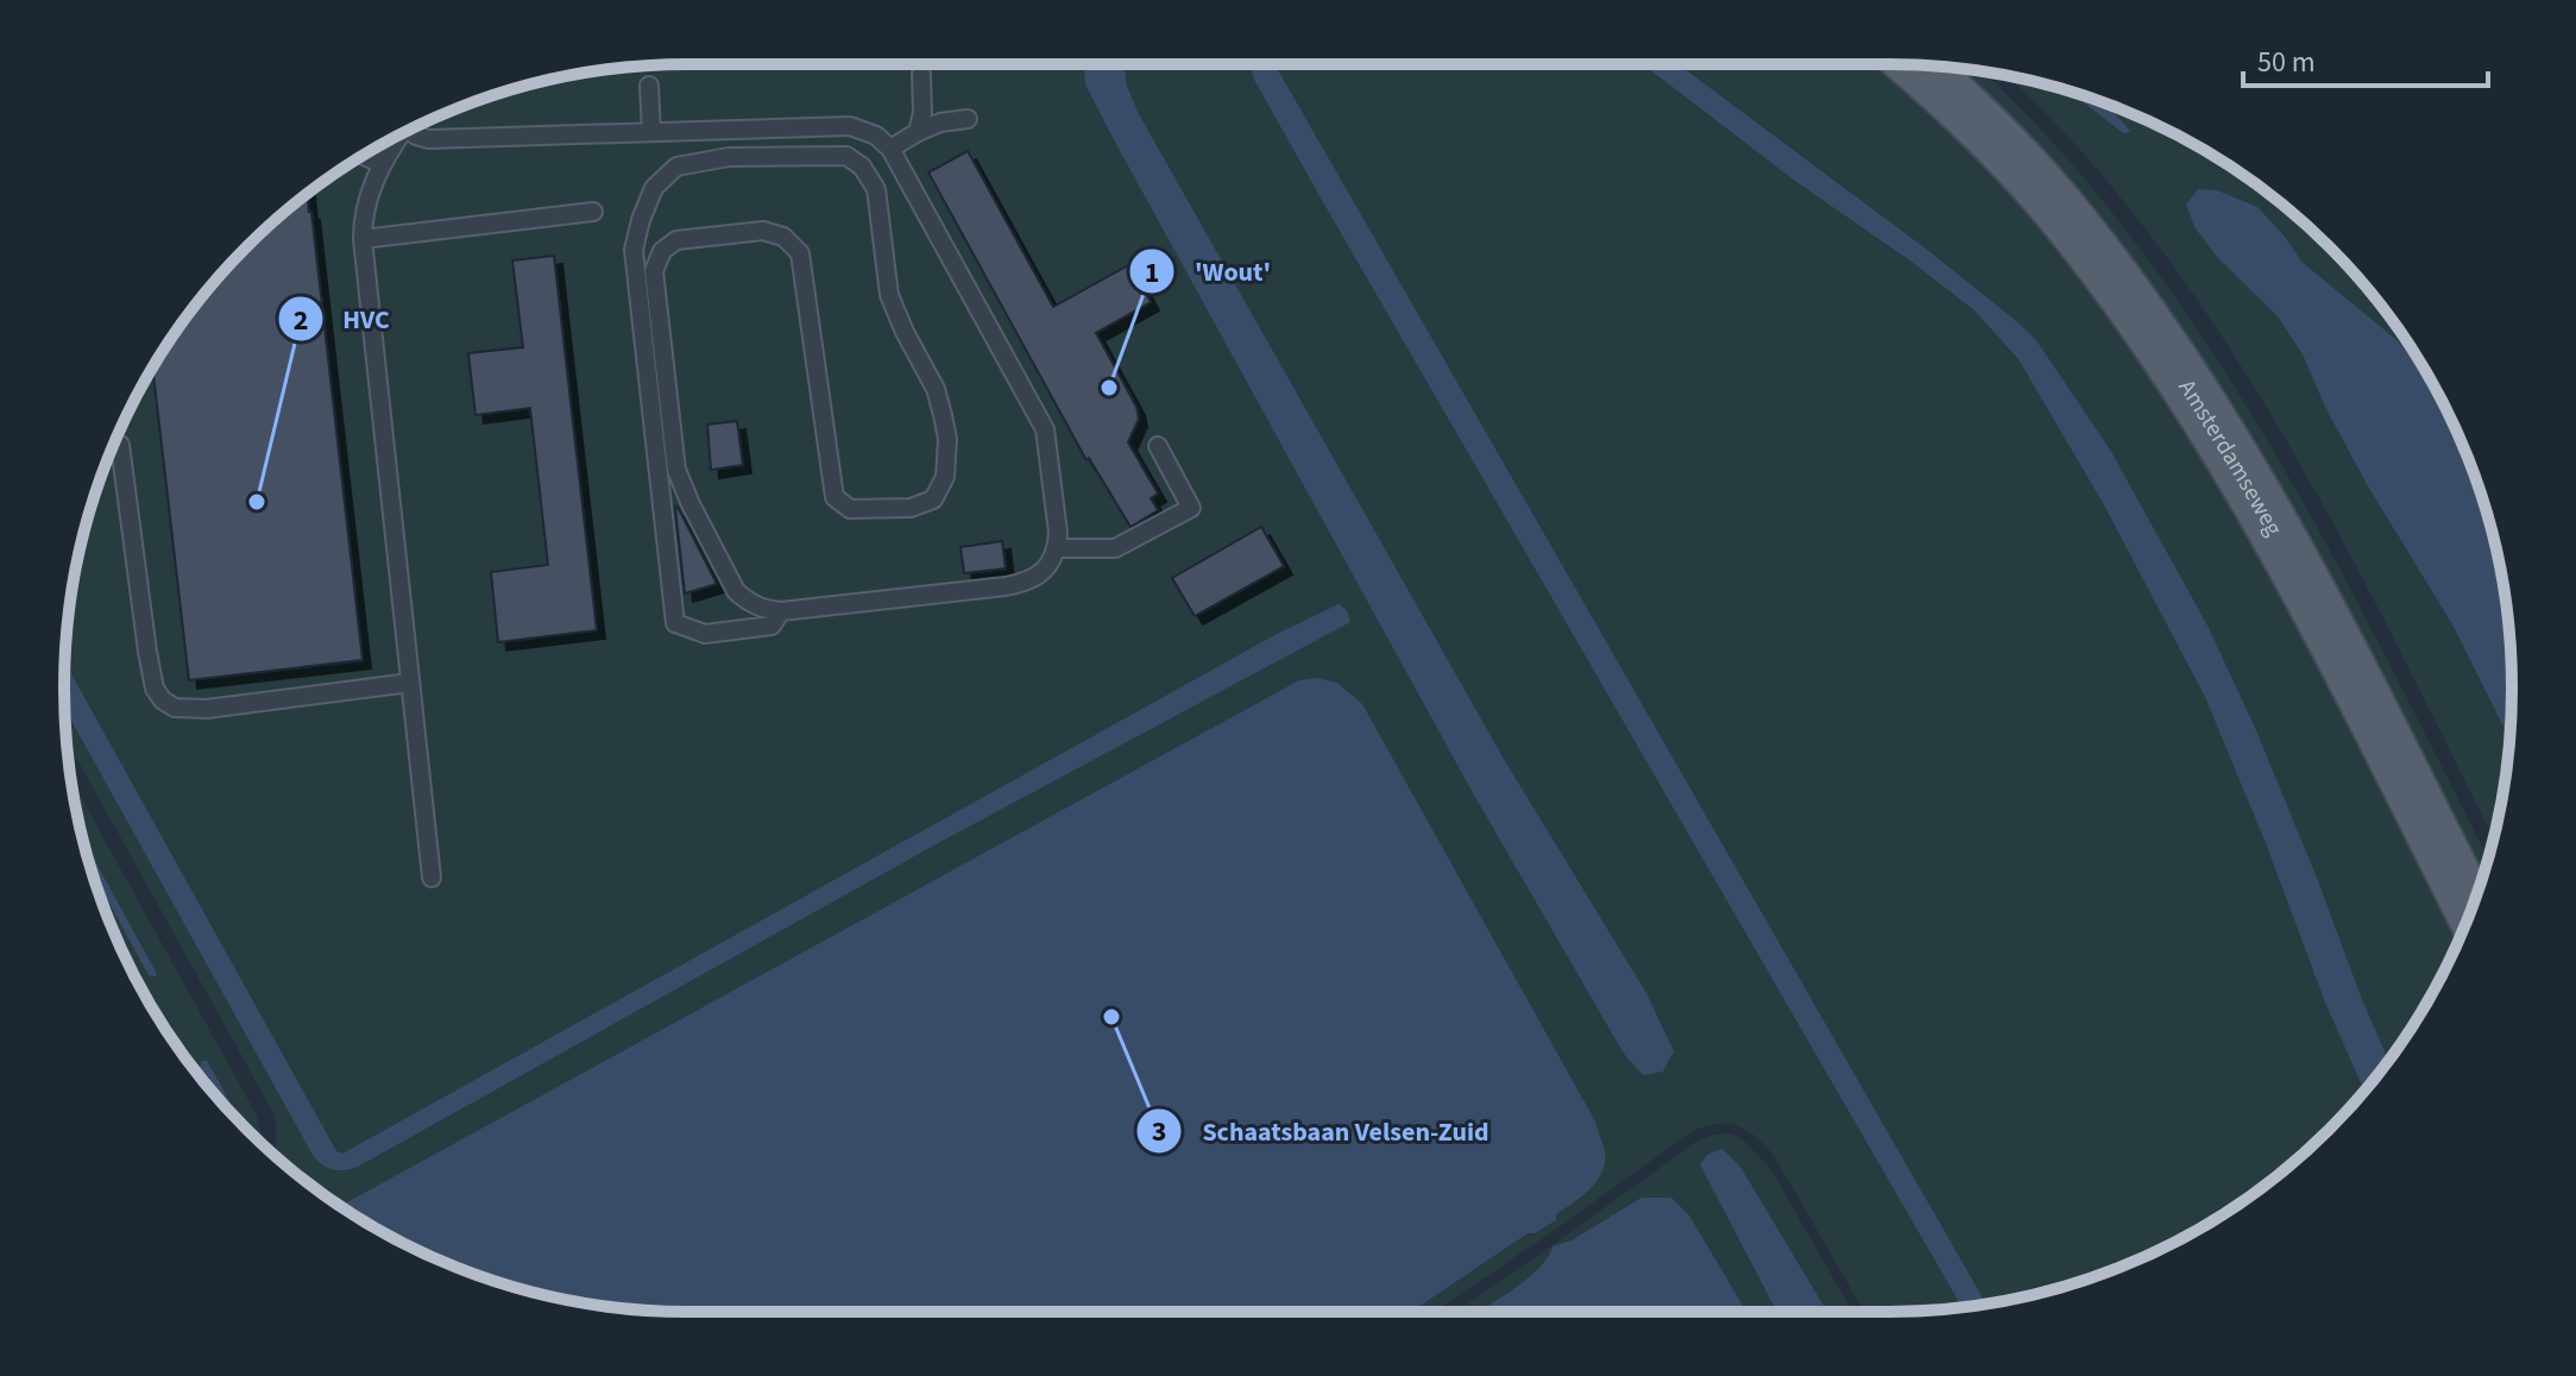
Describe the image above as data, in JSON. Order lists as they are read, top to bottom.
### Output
{
  "streets": {
    "main road": ["Amsterdamseweg"]
  },
  "places": ["'Wout'", "HVC", "Schaatsbaan Velsen-Zuid"],
  "scale_bar": "50 m"
}
